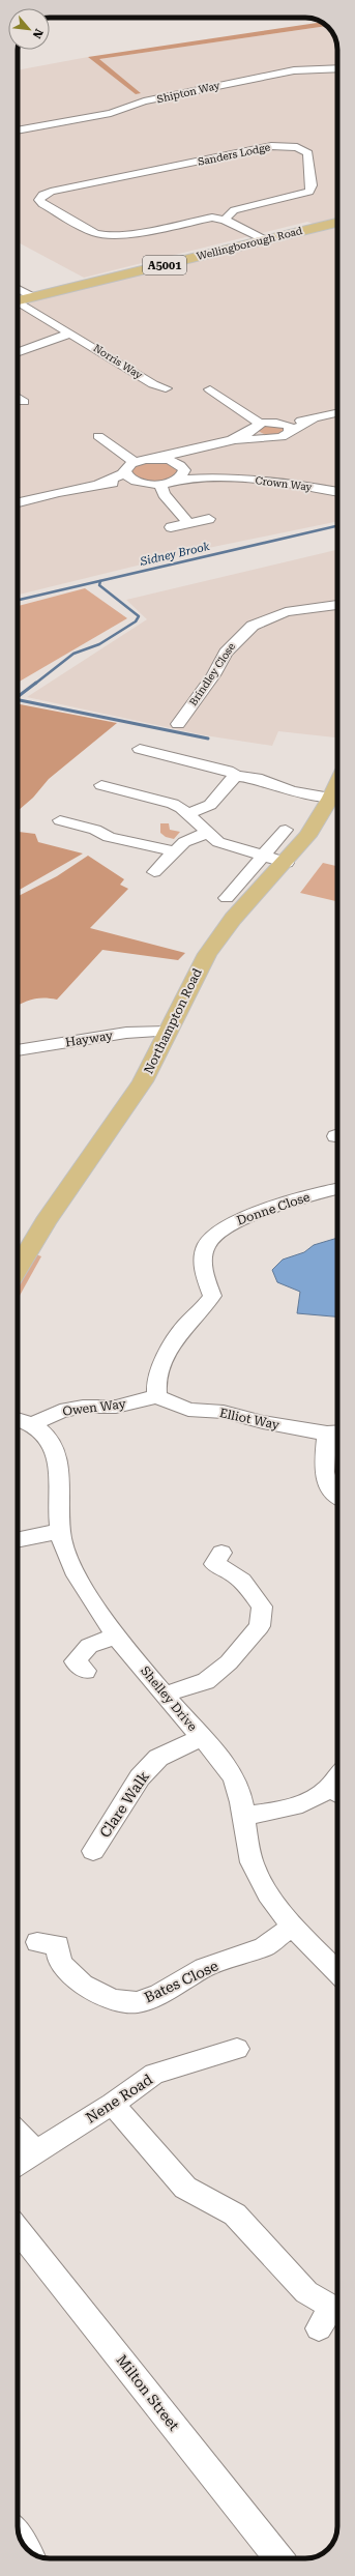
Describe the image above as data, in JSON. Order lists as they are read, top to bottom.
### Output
{
  "streets": {
    "main road": ["Wellingborough Road", "A5001", "Northampton Road"],
    "street": [
      "Shipton Way",
      "Sanders Lodge",
      "Norris Way",
      "Crown Way",
      "Brindley Close",
      "Hayway",
      "Donne Close",
      "Owen Way",
      "Elliot Way",
      "Shelley Drive",
      "Clare Walk",
      "Bates Close",
      "Nene Road",
      "Milton Street"
    ]
  },
  "crossings": [
    ["Sanders Lodge", "Wellingborough Road"],
    ["Northampton Road", "Hayway"],
    ["Donne Close", "Owen Way"],
    ["Donne Close", "Elliot Way"],
    ["Owen Way", "Elliot Way"],
    ["Owen Way", "Shelley Drive"],
    ["Shelley Drive", "Clare Walk"],
    ["Shelley Drive", "Bates Close"]
  ],
  "water": ["Sidney Brook"],
  "north": "bottom right"
}
